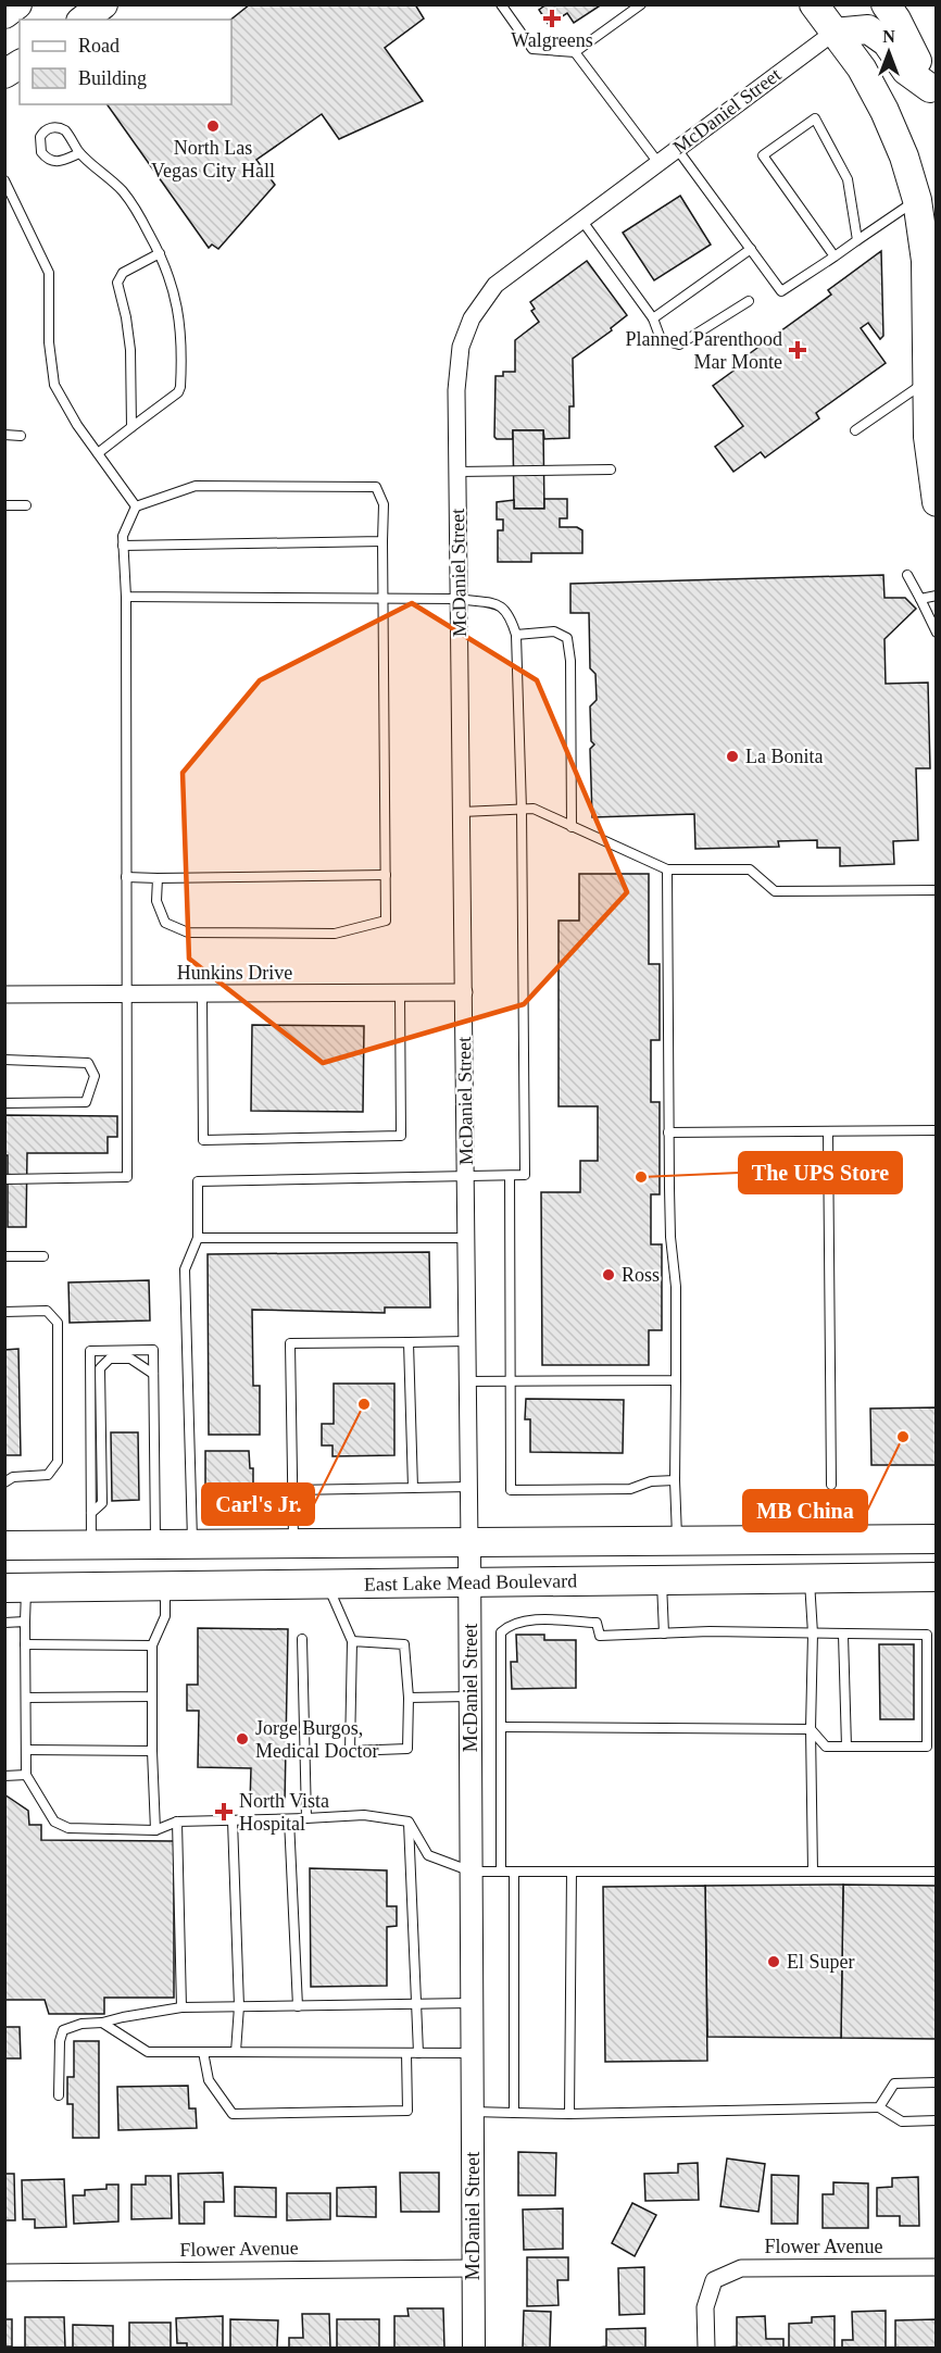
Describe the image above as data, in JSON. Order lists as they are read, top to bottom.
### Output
{
  "streets": {
    "main road": ["East Lake Mead Boulevard"],
    "street": ["McDaniel Street", "Hunkins Drive", "Flower Avenue"]
  },
  "crossings": [
    ["McDaniel Street", "Hunkins Drive"],
    ["McDaniel Street", "East Lake Mead Boulevard"],
    ["McDaniel Street", "Flower Avenue"]
  ],
  "places": {
    "health": ["Walgreens", "Planned Parenthood Mar Monte", "North Vista Hospital"],
    "other": [
      "North Las Vegas City Hall",
      "La Bonita",
      "The UPS Store",
      "Ross",
      "Carl's Jr.",
      "MB China",
      "Jorge Burgos, Medical Doctor",
      "El Super"
    ]
  },
  "legend": ["Road", "Building"],
  "north": "top"
}
